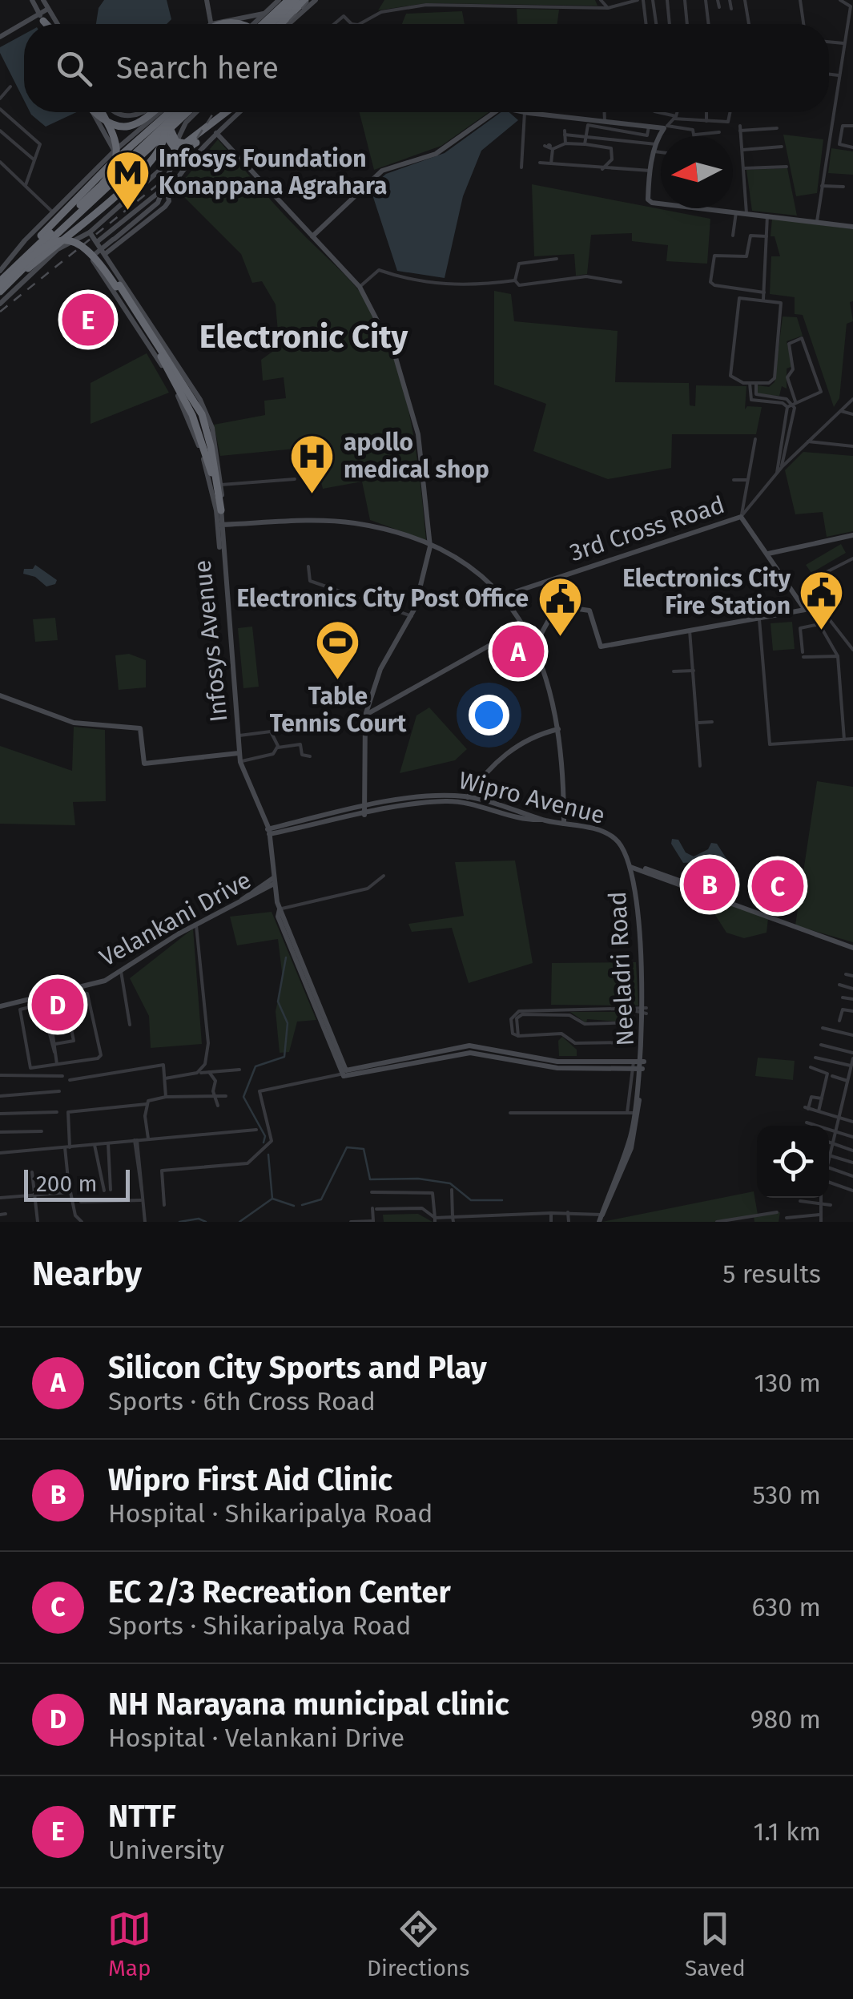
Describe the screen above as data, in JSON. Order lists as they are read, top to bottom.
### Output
{
  "streets": {
    "street": [
      "3rd Cross Road",
      "Infosys Avenue",
      "Wipro Avenue",
      "Velankani Drive",
      "Neeladri Road"
    ]
  },
  "crossings": [
    ["Wipro Avenue", "Neeladri Road"]
  ],
  "districts": ["Electronic City"],
  "places": {
    "metro station": ["Infosys Foundation Konappana Agrahara"],
    "hospital": ["apollo medical shop"],
    "public building": ["Electronics City Fire Station", "Electronics City Post Office"],
    "sports": ["Table Tennis Court"]
  },
  "scale_bar": "200 m",
  "north": "left",
  "page": {
    "search": "Search here",
    "pins": [
      "E",
      "A",
      "B",
      "C",
      "D"
    ],
    "scale": "200 m",
    "heading": ["Nearby", "5 results"],
    "list": [
      {
        "mark": "A",
        "name": "Silicon City Sports and Play",
        "note": "Sports · 6th Cross Road",
        "value": "130 m"
      },
      {
        "mark": "B",
        "name": "Wipro First Aid Clinic",
        "note": "Hospital · Shikaripalya Road",
        "value": "530 m"
      },
      {
        "mark": "C",
        "name": "EC 2/3 Recreation Center",
        "note": "Sports · Shikaripalya Road",
        "value": "630 m"
      },
      {
        "mark": "D",
        "name": "NH Narayana municipal clinic",
        "note": "Hospital · Velankani Drive",
        "value": "980 m"
      },
      {
        "mark": "E",
        "name": "NTTF",
        "note": "University",
        "value": "1.1 km"
      }
    ],
    "nav": ["Map", "Directions", "Saved"]
  }
}
